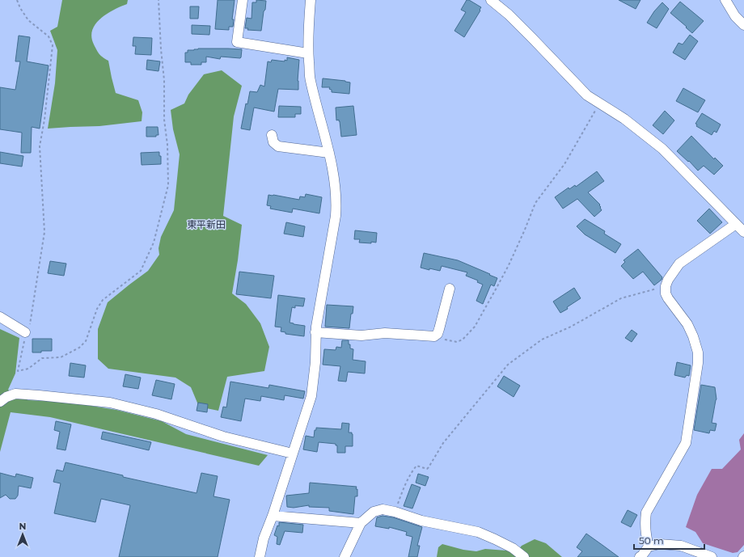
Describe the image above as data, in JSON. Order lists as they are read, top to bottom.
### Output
{
  "districts": ["東平新田"],
  "scale_bar": "50 m",
  "north": "top"
}
